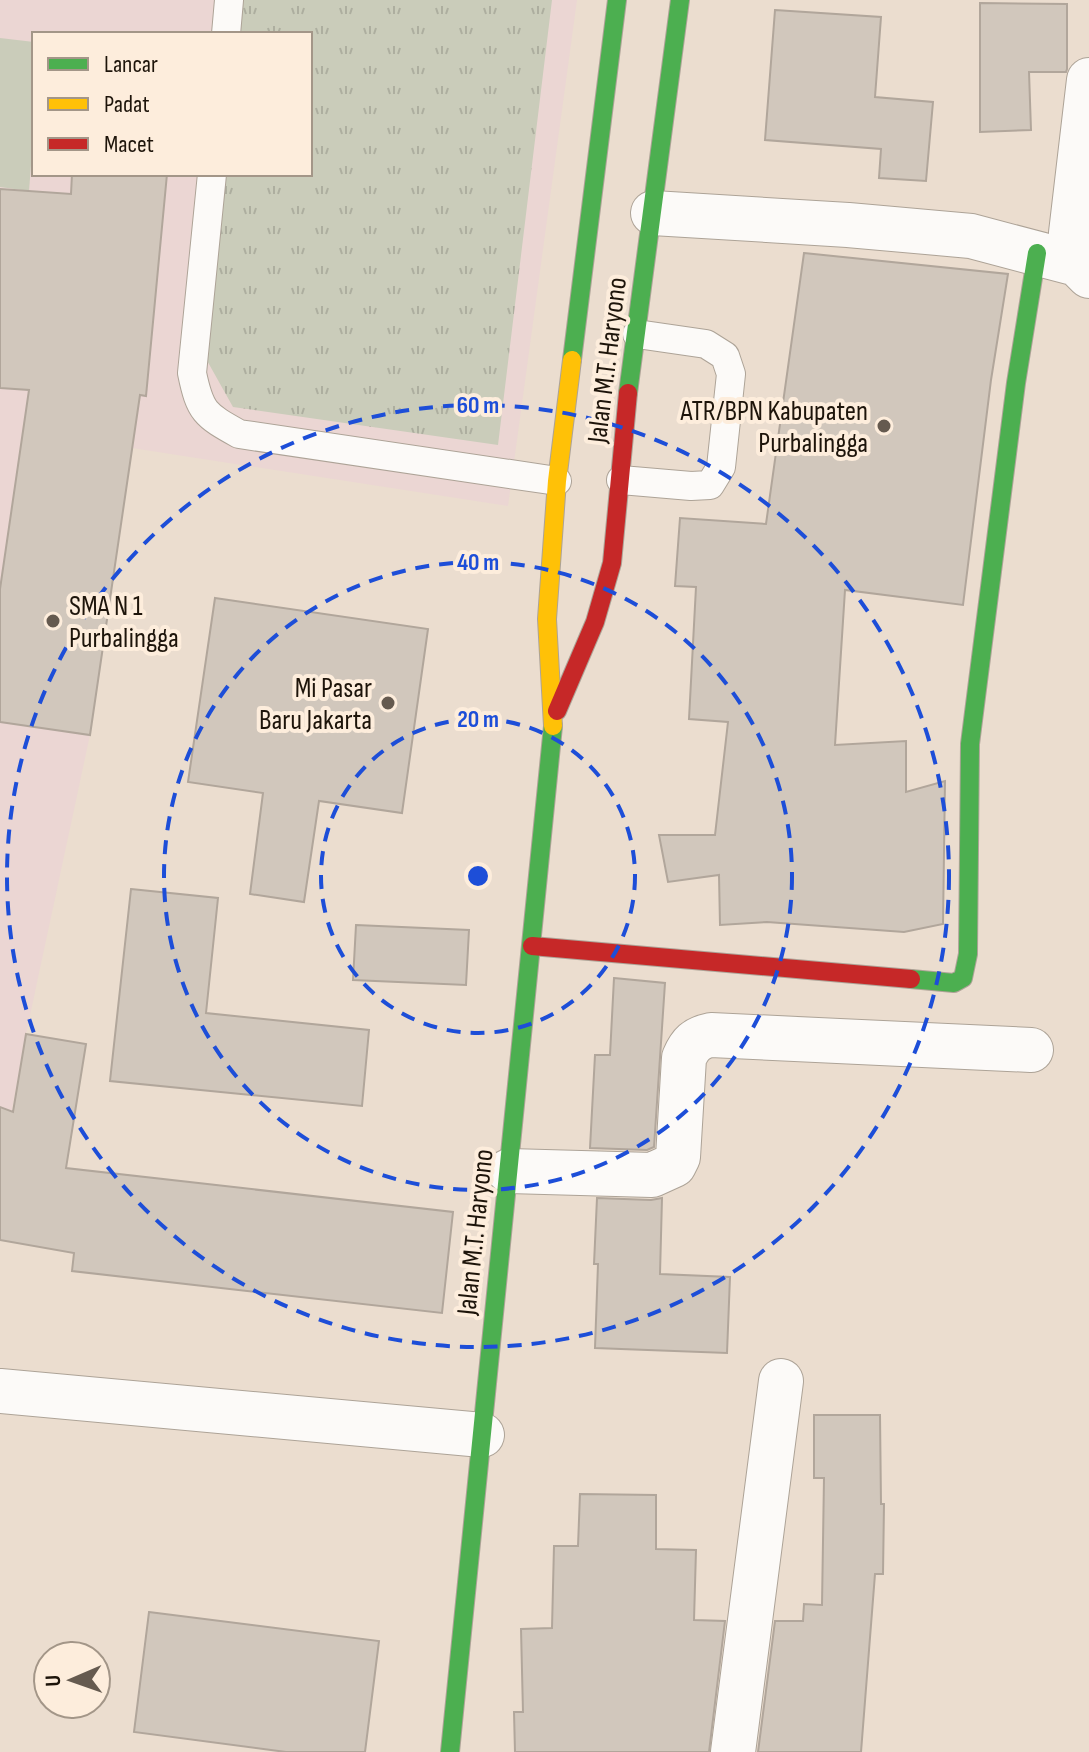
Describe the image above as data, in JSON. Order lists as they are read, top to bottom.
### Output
{
  "streets": {
    "main road": ["Jalan M.T. Haryono"]
  },
  "places": ["ATR/BPN Kabupaten Purbalingga", "SMA N 1 Purbalingga", "Mi Pasar Baru Jakarta"],
  "legend": ["Lancar", "Padat", "Macet"],
  "north": "left",
  "rings": ["60 m", "40 m", "20 m"]
}
